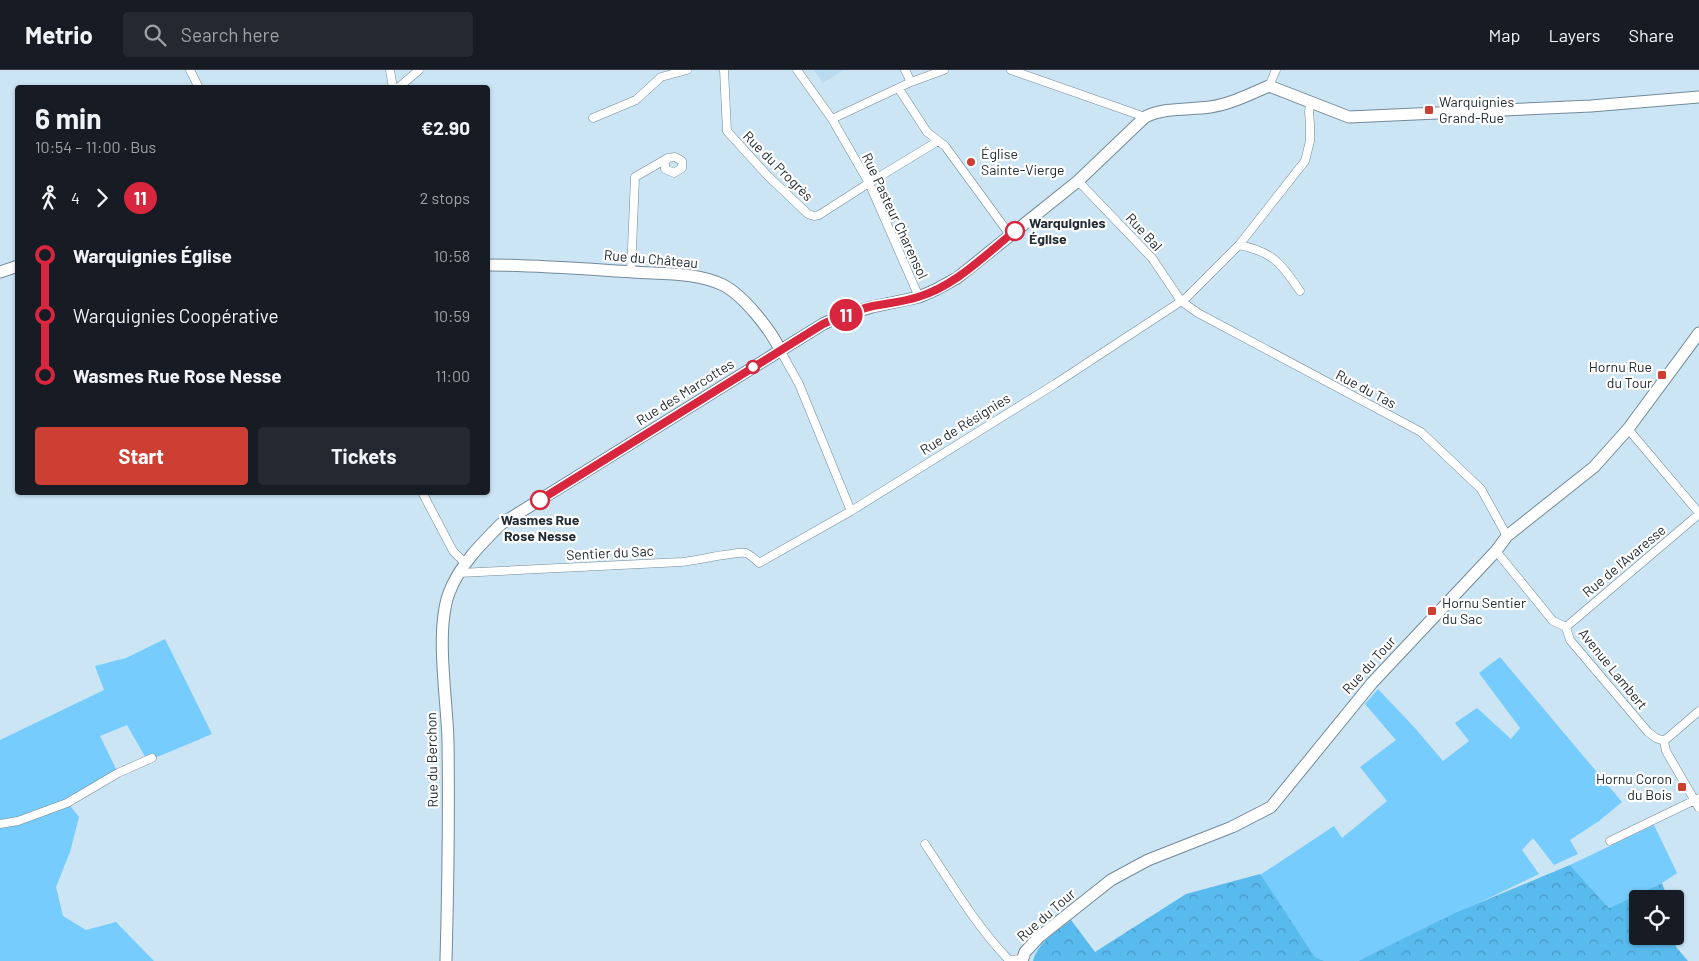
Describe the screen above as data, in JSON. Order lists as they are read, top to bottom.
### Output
{
  "streets": {
    "street": [
      "Rue du Progrès",
      "Rue Pasteur Charensol",
      "Rue Bal",
      "Rue du Château",
      "Rue du Tas",
      "Rue des Marcottes",
      "Rue de Résignies",
      "Sentier du Sac",
      "Rue de l'Avaresse",
      "Rue du Tour",
      "Avenue Lambert",
      "Rue du Berchon"
    ]
  },
  "crossings": [
    ["Rue du Progrès", "Rue Pasteur Charensol"],
    ["Rue Pasteur Charensol", "Rue des Marcottes"],
    ["Rue Bal", "Rue du Tas"],
    ["Rue Bal", "Rue des Marcottes"],
    ["Rue Bal", "Rue de Résignies"],
    ["Rue du Château", "Rue des Marcottes"],
    ["Rue du Tas", "Rue de Résignies"],
    ["Rue du Tas", "Rue du Tour"],
    ["Rue des Marcottes", "Sentier du Sac"],
    ["Rue des Marcottes", "Rue du Berchon"],
    ["Rue de Résignies", "Sentier du Sac"],
    ["Sentier du Sac", "Rue du Berchon"],
    ["Rue de l'Avaresse", "Avenue Lambert"],
    ["Rue du Tour", "Avenue Lambert"]
  ],
  "places": {
    "transit": [
      "Warquignies Grand-Rue",
      "Hornu Rue du Tour",
      "Hornu Sentier du Sac",
      "Hornu Coron du Bois"
    ],
    "other": ["Église Sainte-Vierge", "Warquignies Église", "Wasmes Rue Rose Nesse"]
  },
  "lines": ["bus line 11"],
  "page": {
    "header": "Metrio",
    "search": "Search here",
    "nav": ["Map", "Layers", "Share"],
    "on_map": "11",
    "heading": ["6 min", "10:54 – 11:00 · Bus", "€2.90"],
    "legs": ["4", "11", "2 stops"],
    "list": [
      {
        "name": "Warquignies Église",
        "value": "10:58"
      },
      {
        "name": "Warquignies Coopérative",
        "value": "10:59"
      },
      {
        "name": "Wasmes Rue Rose Nesse",
        "value": "11:00"
      }
    ],
    "buttons": ["Start", "Tickets"]
  }
}
